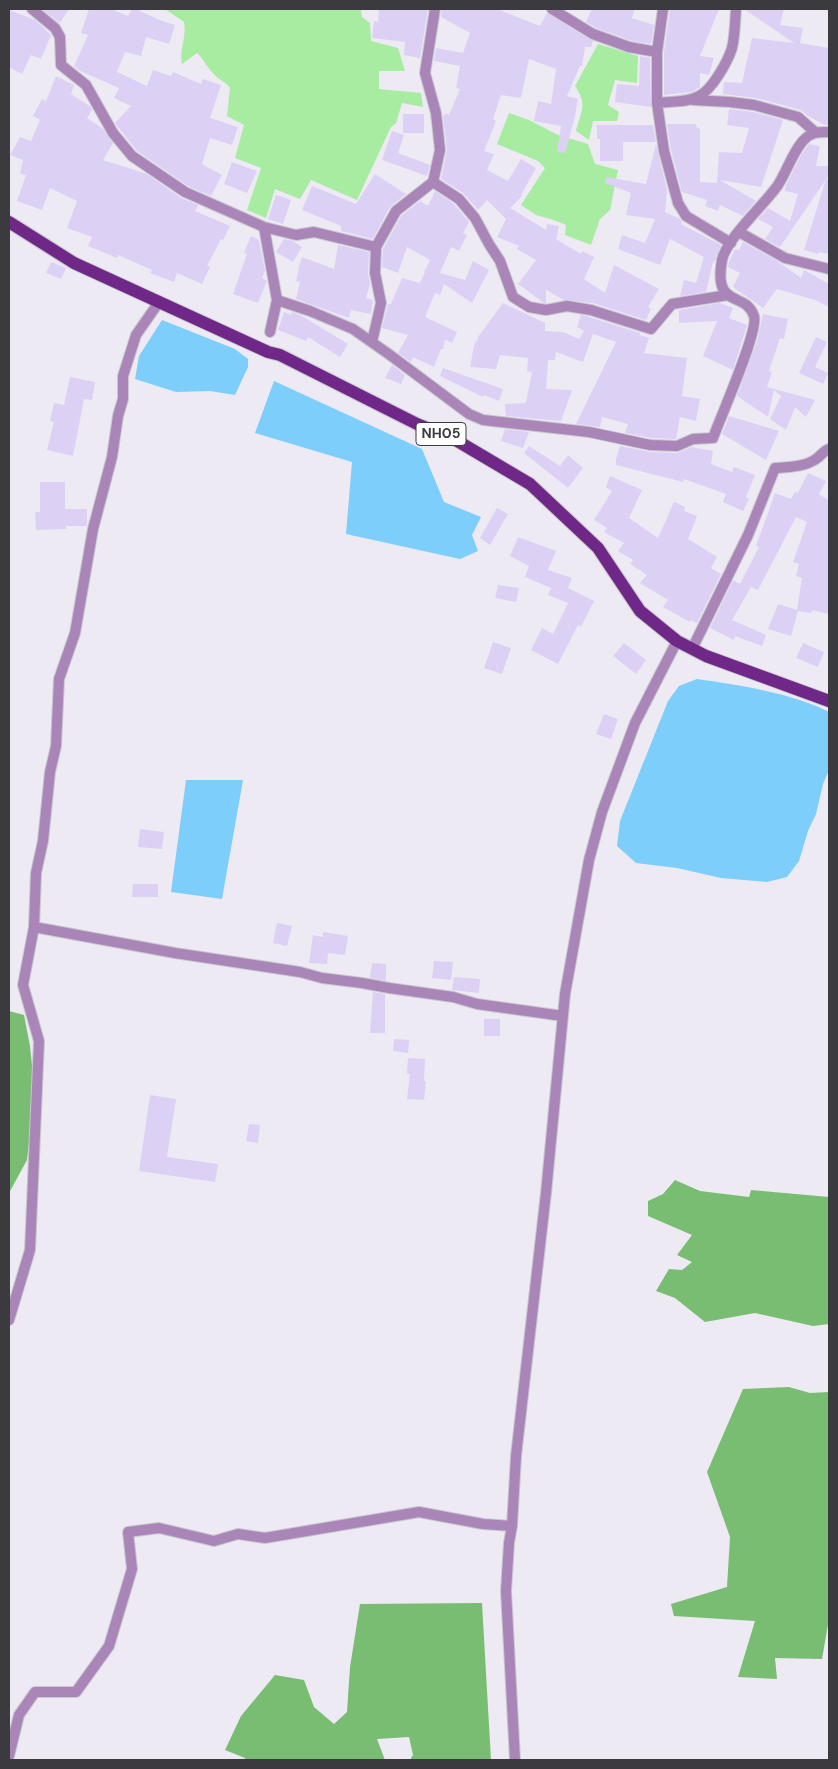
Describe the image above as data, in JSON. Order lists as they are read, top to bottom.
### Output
{
  "streets": {
    "main road": ["NH05"]
  }
}
